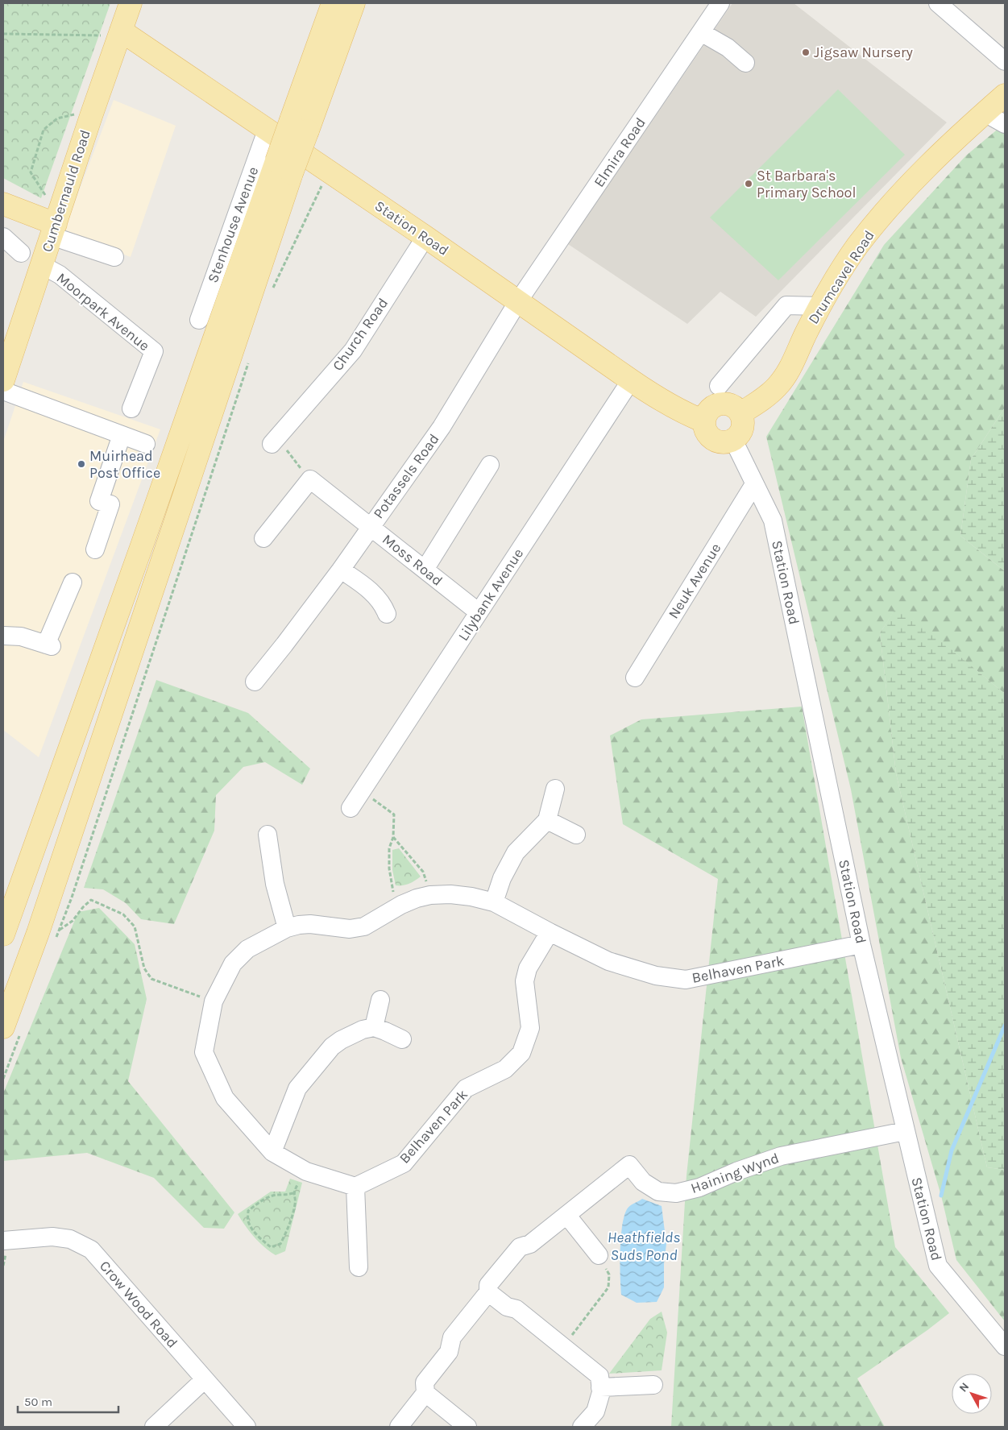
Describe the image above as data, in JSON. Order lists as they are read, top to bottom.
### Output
{
  "streets": {
    "main road": ["Cumbernauld Road", "Station Road", "Drumcavel Road"],
    "street": [
      "Elmira Road",
      "Stenhouse Avenue",
      "Moorpark Avenue",
      "Church Road",
      "Potassels Road",
      "Moss Road",
      "Neuk Avenue",
      "Lilybank Avenue",
      "Belhaven Park",
      "Haining Wynd",
      "Crow Wood Road"
    ]
  },
  "crossings": [
    ["Elmira Road", "Station Road"],
    ["Elmira Road", "Potassels Road"],
    ["Cumbernauld Road", "Station Road"],
    ["Cumbernauld Road", "Moorpark Avenue"],
    ["Stenhouse Avenue", "Station Road"],
    ["Station Road", "Drumcavel Road"],
    ["Station Road", "Church Road"],
    ["Station Road", "Potassels Road"],
    ["Station Road", "Neuk Avenue"],
    ["Station Road", "Lilybank Avenue"],
    ["Station Road", "Belhaven Park"],
    ["Station Road", "Haining Wynd"],
    ["Potassels Road", "Moss Road"],
    ["Moss Road", "Lilybank Avenue"]
  ],
  "water": ["Heathfields Suds Pond"],
  "places": ["Jigsaw Nursery", "St Barbara's Primary School", "Muirhead Post Office"],
  "scale_bar": "50 m",
  "north": "top left"
}
